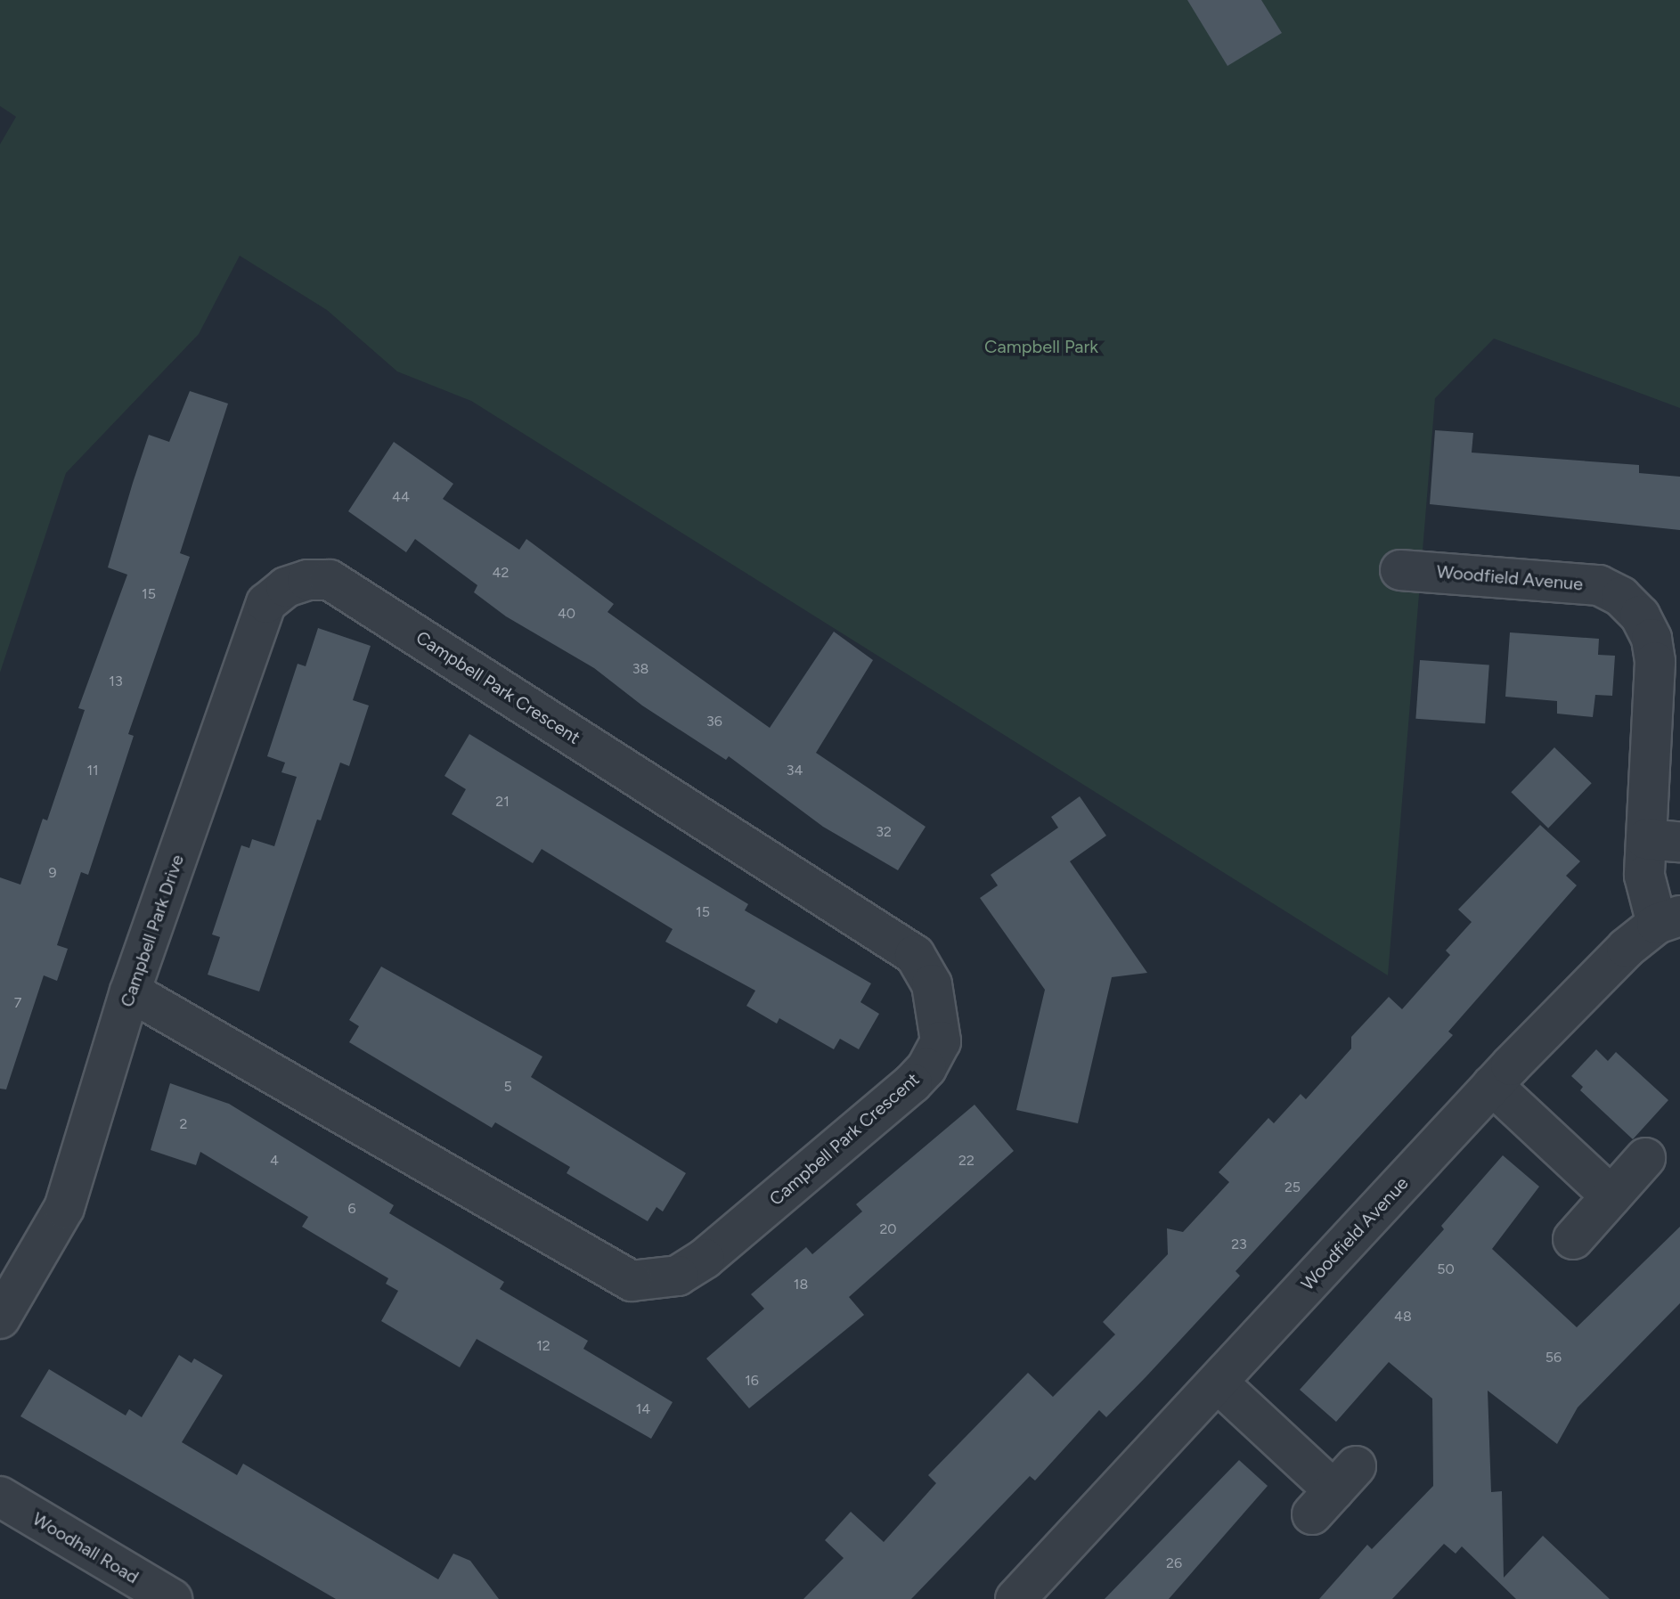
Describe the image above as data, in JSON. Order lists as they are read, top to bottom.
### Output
{
  "streets": {
    "street": [
      "Woodfield Avenue",
      "Campbell Park Crescent",
      "Campbell Park Drive",
      "Woodhall Road"
    ]
  },
  "crossings": [
    ["Campbell Park Crescent", "Campbell Park Drive"]
  ],
  "parks": ["Campbell Park"],
  "house_numbers": [
    "44",
    "42",
    "15",
    "40",
    "38",
    "13",
    "36",
    "11",
    "34",
    "21",
    "32",
    "9",
    "15",
    "7",
    "5",
    "2",
    "4",
    "22",
    "25",
    "6",
    "20",
    "23",
    "50",
    "18",
    "48",
    "12",
    "56",
    "16",
    "14",
    "26"
  ]
}
